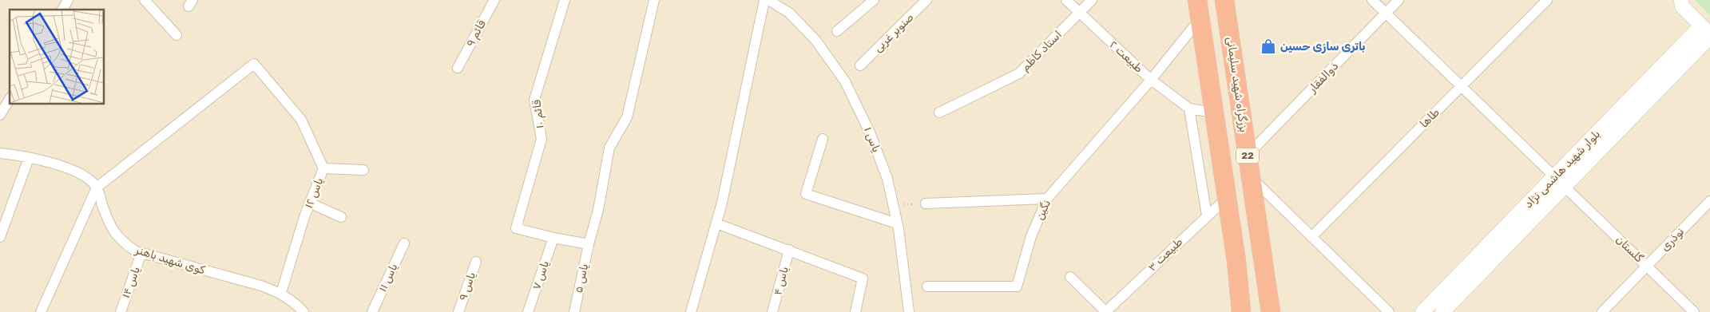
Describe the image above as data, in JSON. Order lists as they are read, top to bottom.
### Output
{
  "streets": {
    "highway": ["بزرگراه شهید سلیمانی", "22"],
    "main road": ["بلوار شهید هاشمی نژاد"],
    "street": [
      "صنوبر غربی",
      "قائم ۹",
      "استاد کاظم",
      "طبیعت ۲",
      "ذوالفقار",
      "قائم ۱۰",
      "طاها",
      "یاس ۱",
      "یاس ۱۲",
      "نگین",
      "نوذری",
      "گلستان",
      "طبیعت ٣",
      "کوی شهید باهنر",
      "یاس ۷",
      "یاس ۱۱",
      "یاس ۵",
      "یاس ۴",
      "یاس ۱۴",
      "یاس ۹"
    ]
  },
  "crossings": [
    ["استاد کاظم", "طبیعت ۲"],
    ["طبیعت ۲", "نگین"],
    ["ذوالفقار", "بزرگراه شهید سلیمانی"],
    ["قائم ۱۰", "یاس ۷"],
    ["22", "نگین"],
    ["22", "طبیعت ٣"],
    ["بلوار شهید هاشمی نژاد", "گلستان"],
    ["یاس ۱۲", "کوی شهید باهنر"],
    ["نوذری", "گلستان"],
    ["کوی شهید باهنر", "یاس ۱۴"]
  ],
  "places": {
    "shop": ["باتری سازی حسین"]
  }
}
